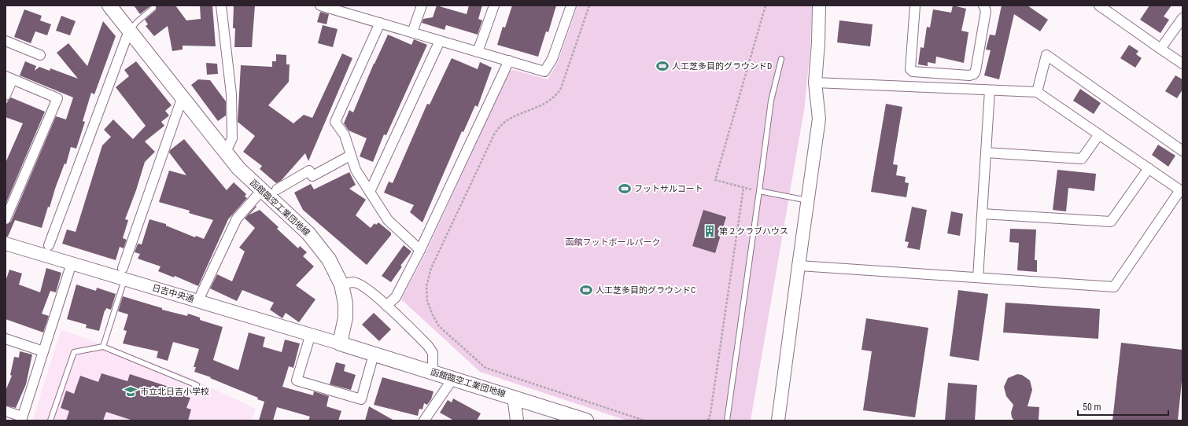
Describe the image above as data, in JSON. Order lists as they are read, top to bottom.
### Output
{
  "streets": {
    "main road": ["函館臨空工業団地線"],
    "street": ["日吉中央通"]
  },
  "crossings": [
    ["函館臨空工業団地線", "日吉中央通"]
  ],
  "parks": ["函館フットボールパーク"],
  "places": {
    "sports": ["人工芝多目的グラウンドD", "フットサルコート", "人工芝多目的グラウンドC"],
    "building": ["第２クラブハウス"],
    "school or university": ["市立北日吉小学校"]
  },
  "scale_bar": "50 m"
}
